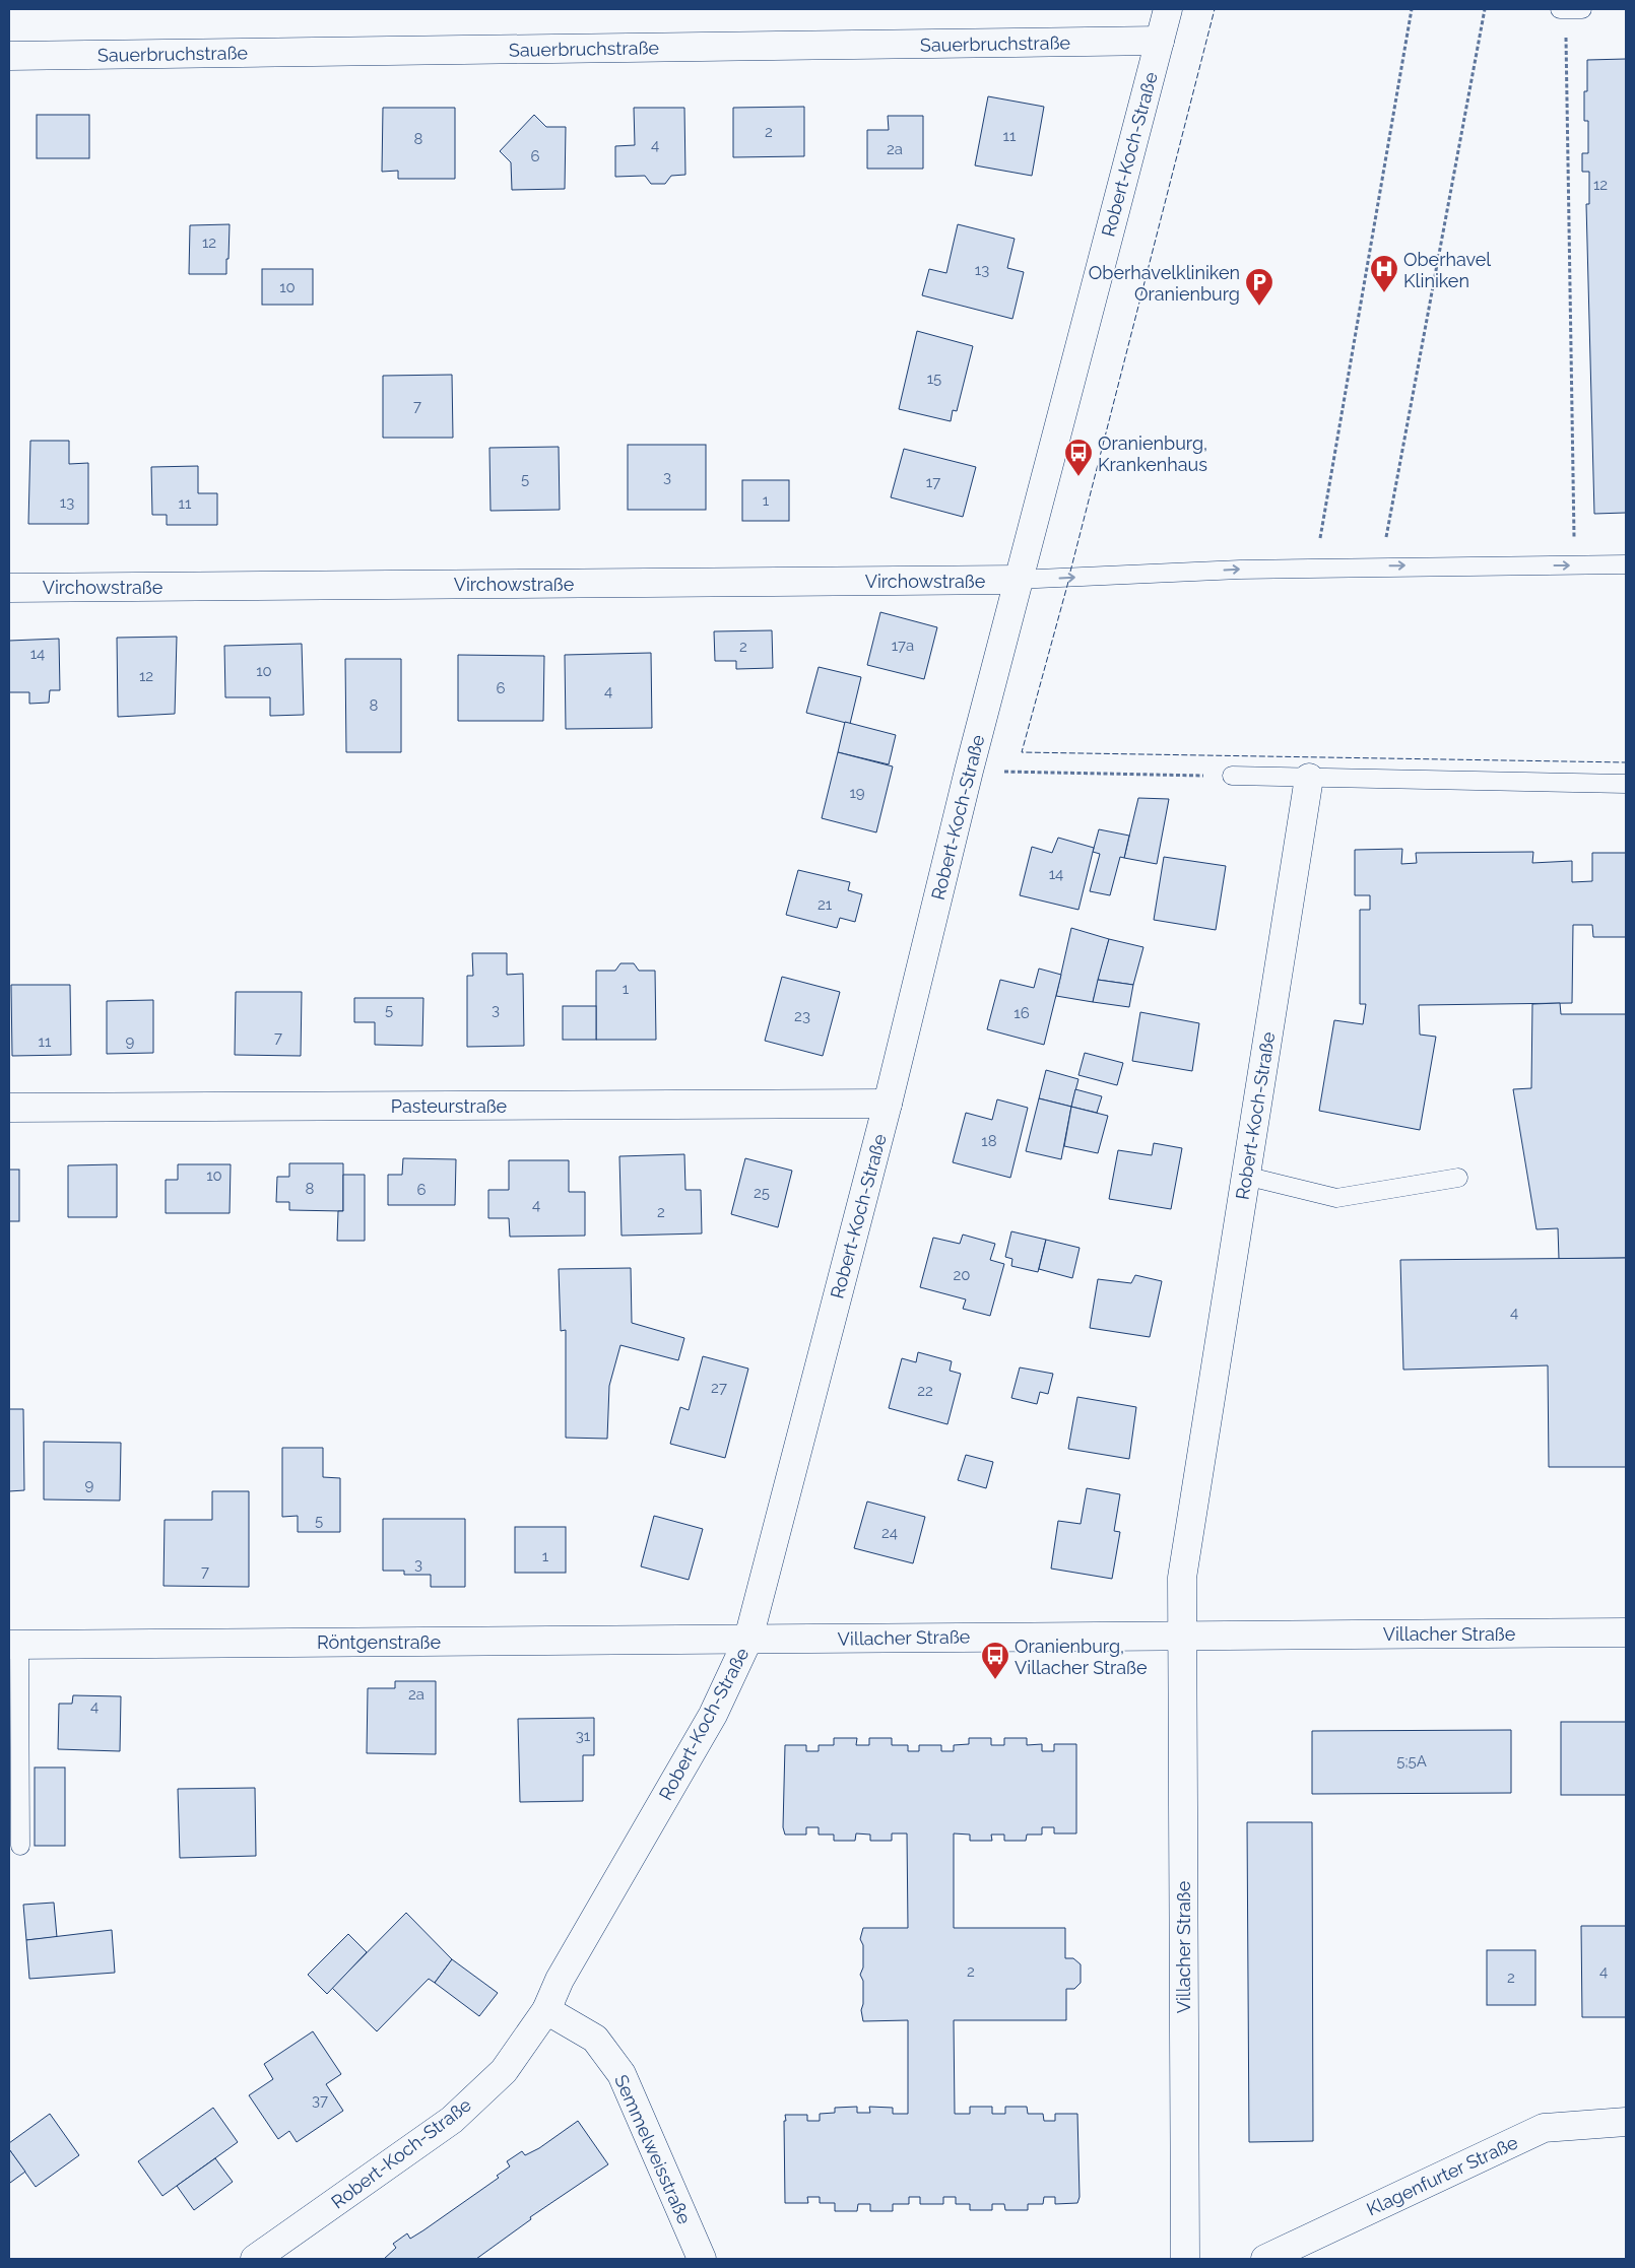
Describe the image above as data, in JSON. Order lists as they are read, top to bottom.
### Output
{
  "streets": {
    "street": [
      "Sauerbruchstraße",
      "Robert-Koch-Straße",
      "Virchowstraße",
      "Pasteurstraße",
      "Villacher Straße",
      "Röntgenstraße",
      "Semmelweisstraße",
      "Klagenfurter Straße"
    ]
  },
  "crossings": [
    ["Sauerbruchstraße", "Robert-Koch-Straße"],
    ["Robert-Koch-Straße", "Virchowstraße"],
    ["Robert-Koch-Straße", "Pasteurstraße"],
    ["Robert-Koch-Straße", "Villacher Straße"],
    ["Robert-Koch-Straße", "Röntgenstraße"],
    ["Robert-Koch-Straße", "Semmelweisstraße"],
    ["Villacher Straße", "Röntgenstraße"]
  ],
  "places": {
    "hospital": ["Oberhavel Kliniken"],
    "parking": ["Oberhavelkliniken Oranienburg"],
    "bus stop": ["Oranienburg, Krankenhaus", "Oranienburg, Villacher Straße"]
  },
  "house_numbers": [
    "2",
    "11",
    "8",
    "4",
    "2a",
    "6",
    "12",
    "12",
    "13",
    "10",
    "15",
    "7",
    "3",
    "5",
    "17",
    "1",
    "13",
    "11",
    "17a",
    "2",
    "14",
    "10",
    "12",
    "6",
    "4",
    "8",
    "19",
    "14",
    "21",
    "1",
    "5",
    "3",
    "16",
    "23",
    "7",
    "11",
    "9",
    "18",
    "10",
    "8",
    "6",
    "25",
    "4",
    "2",
    "20",
    "4",
    "27",
    "22",
    "9",
    "5",
    "24",
    "1",
    "3",
    "7",
    "2a",
    "4",
    "31",
    "5;5A",
    "2",
    "4",
    "2",
    "37"
  ]
}
